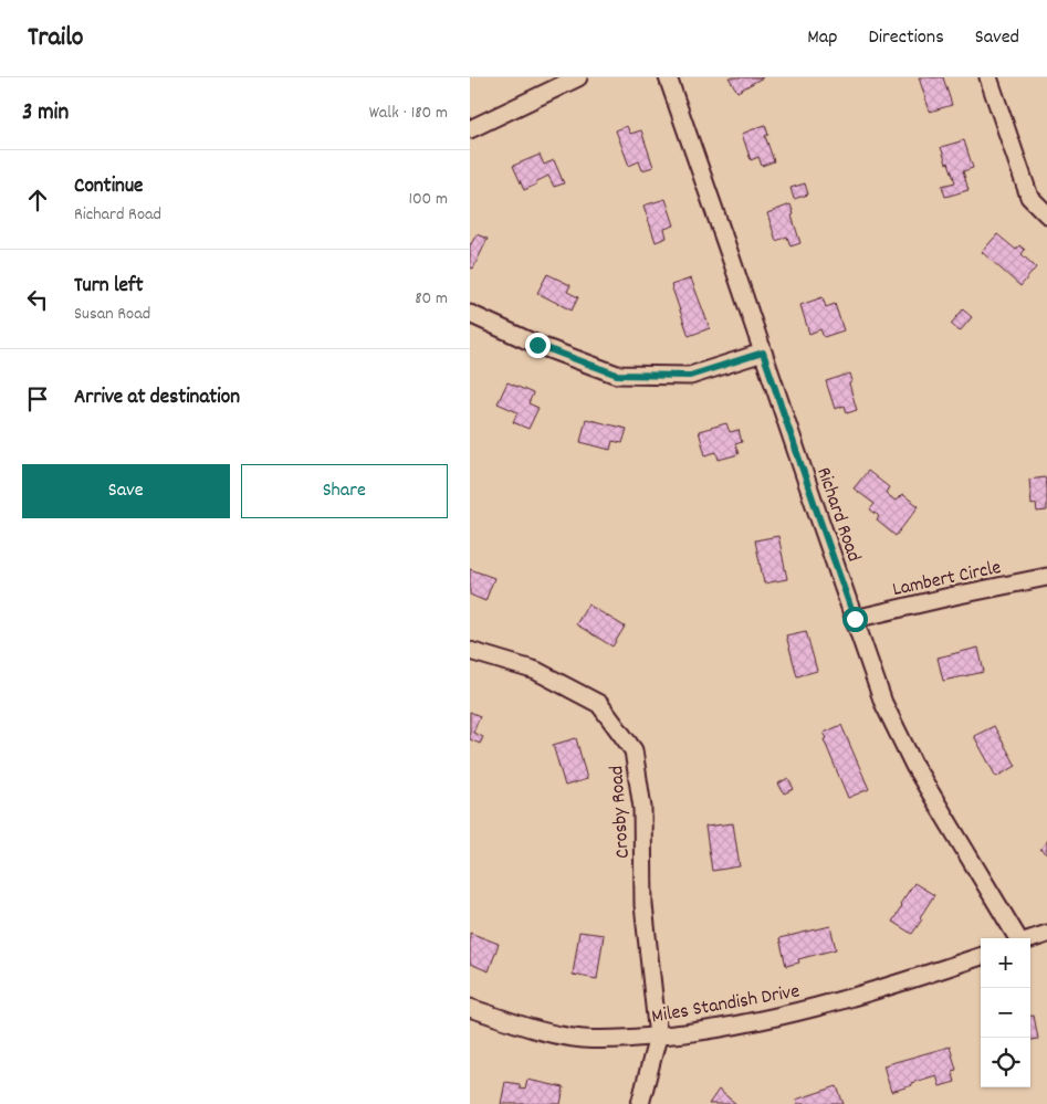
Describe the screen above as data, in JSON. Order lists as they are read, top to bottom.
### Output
{
  "streets": {
    "street": [
      "Richard Road",
      "Lambert Circle",
      "Crosby Road",
      "Miles Standish Drive"
    ]
  },
  "crossings": [
    ["Richard Road", "Lambert Circle"],
    ["Crosby Road", "Miles Standish Drive"]
  ],
  "page": {
    "header": "Trailo",
    "nav": ["Map", "Directions", "Saved"],
    "heading": ["3 min", "Walk · 180 m"],
    "list": [
      ["Continue", "Richard Road", "100 m"],
      ["Turn left", "Susan Road", "80 m"],
      "Arrive at destination"
    ],
    "buttons": ["Save", "Share"],
    "map_buttons": ["+", "−"]
  }
}
